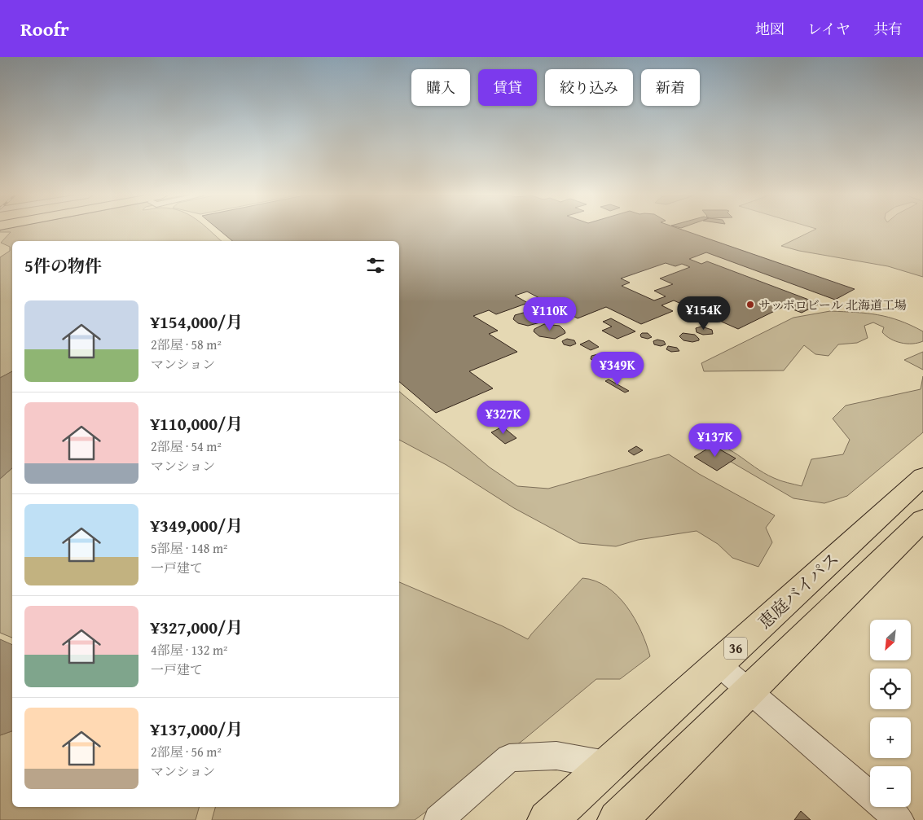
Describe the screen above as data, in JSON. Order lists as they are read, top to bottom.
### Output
{
  "streets": {
    "highway": ["恵庭バイパス", "36"]
  },
  "places": ["サッポロビール 北海道工場"],
  "north": "bottom left",
  "page": {
    "header": "Roofr",
    "nav": ["地図", "レイヤ", "共有"],
    "chip": [
      "購入",
      "賃貸",
      "絞り込み",
      "新着"
    ],
    "heading": "5件の物件",
    "list": [
      {
        "name": "¥154,000/月",
        "note": "2部屋 · 58 m² · マンション"
      },
      {
        "name": "¥110,000/月",
        "note": "2部屋 · 54 m² · マンション"
      },
      {
        "name": "¥349,000/月",
        "note": "5部屋 · 148 m² · 一戸建て"
      },
      {
        "name": "¥327,000/月",
        "note": "4部屋 · 132 m² · 一戸建て"
      },
      {
        "name": "¥137,000/月",
        "note": "2部屋 · 56 m² · マンション"
      }
    ],
    "price": [
      "¥154K",
      "¥110K",
      "¥349K",
      "¥327K",
      "¥137K"
    ],
    "map_buttons": ["+", "−"]
  }
}
